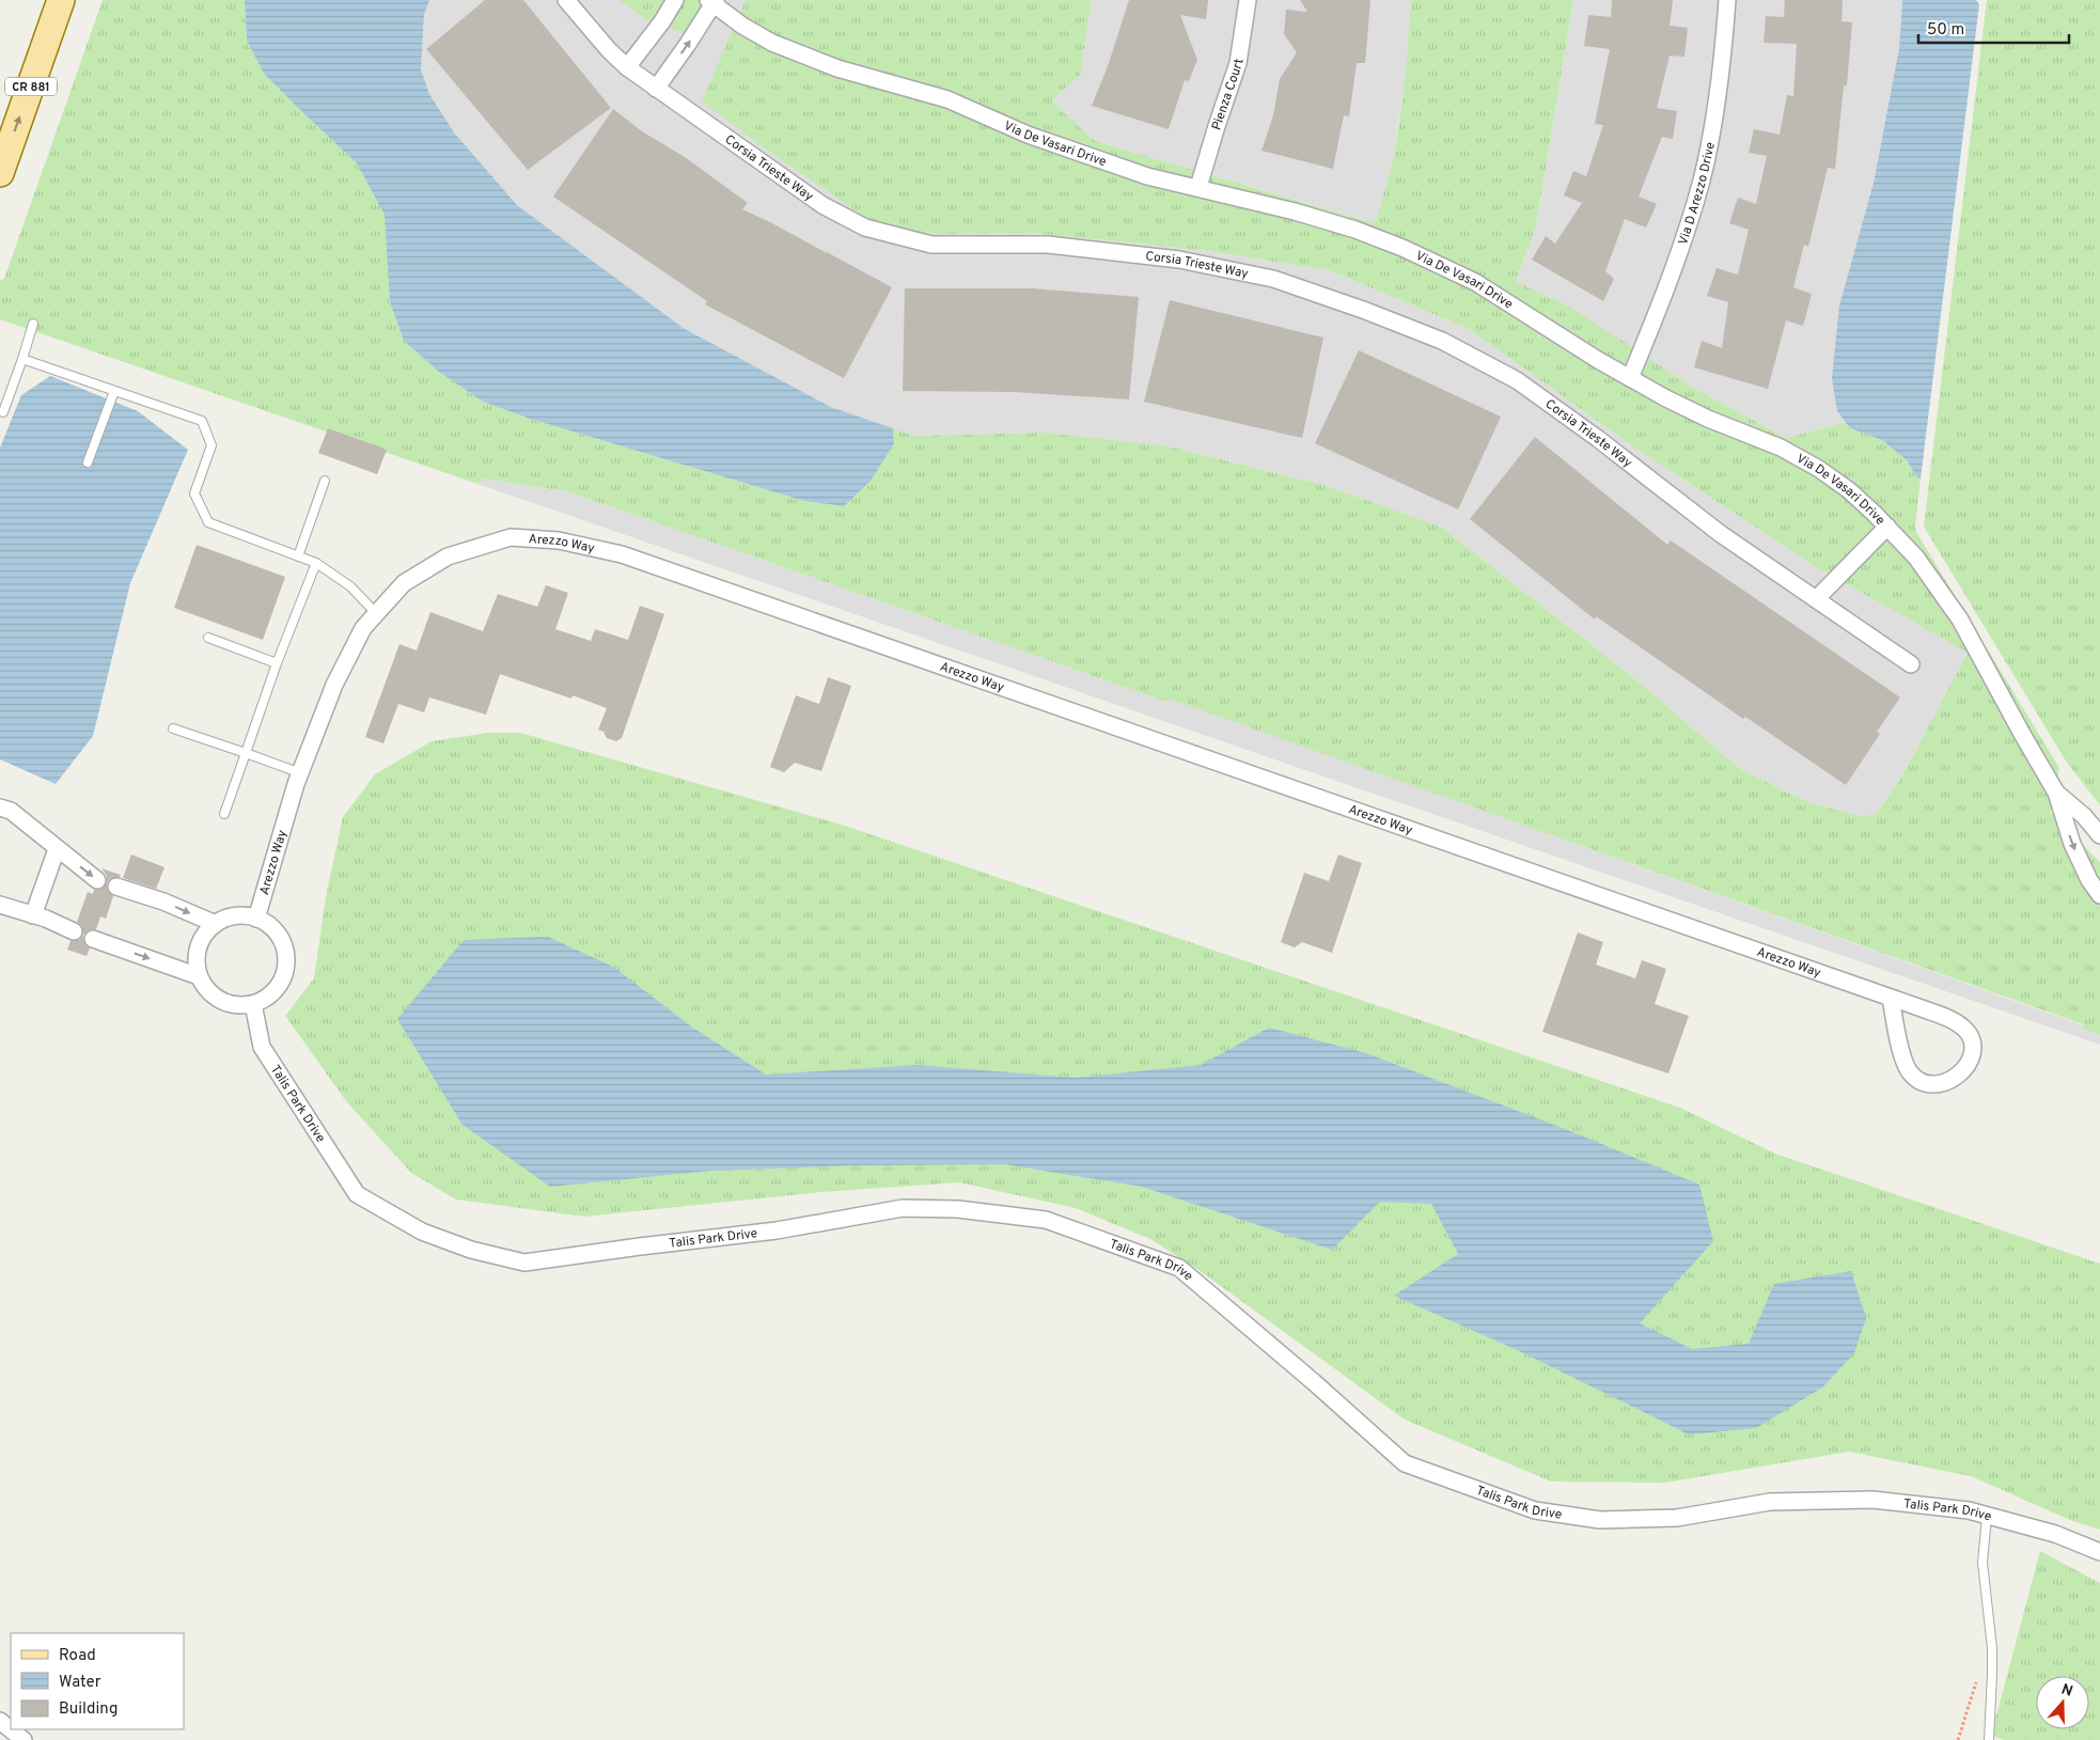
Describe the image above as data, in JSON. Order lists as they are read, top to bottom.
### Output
{
  "streets": {
    "main road": ["CR 881"],
    "street": [
      "Pienza Court",
      "Via De Vasari Drive",
      "Corsia Trieste Way",
      "Via D Arezzo Drive",
      "Arezzo Way",
      "Talis Park Drive"
    ]
  },
  "crossings": [
    ["Pienza Court", "Via De Vasari Drive"],
    ["Via De Vasari Drive", "Via D Arezzo Drive"],
    ["Arezzo Way", "Talis Park Drive"]
  ],
  "legend": ["Road", "Water", "Building"],
  "scale_bar": "50 m",
  "north": "top"
}
